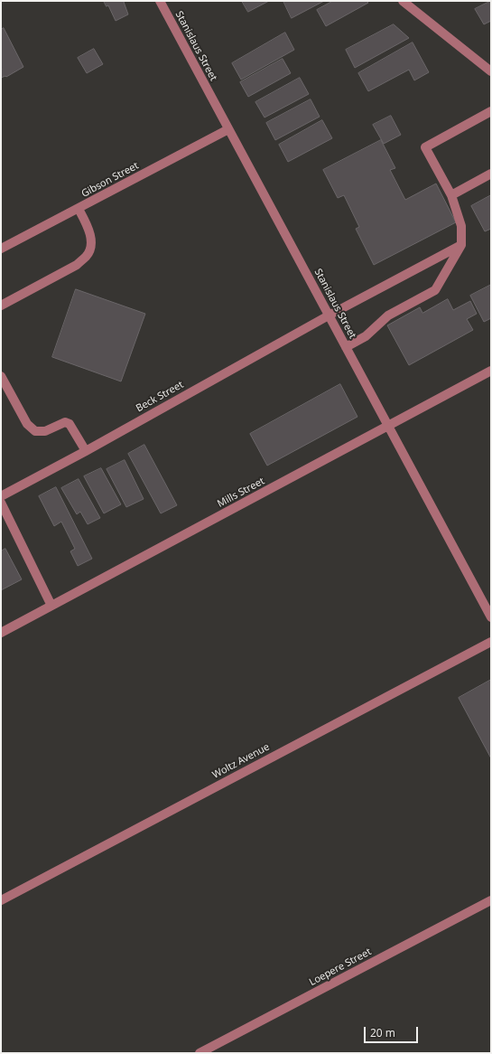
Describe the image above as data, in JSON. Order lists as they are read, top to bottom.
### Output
{
  "streets": {
    "street": [
      "Stanislaus Street",
      "Gibson Street",
      "Beck Street",
      "Mills Street",
      "Woltz Avenue",
      "Loepere Street"
    ]
  },
  "crossings": [
    ["Stanislaus Street", "Gibson Street"],
    ["Stanislaus Street", "Beck Street"],
    ["Stanislaus Street", "Mills Street"]
  ],
  "scale_bar": "20 m"
}
